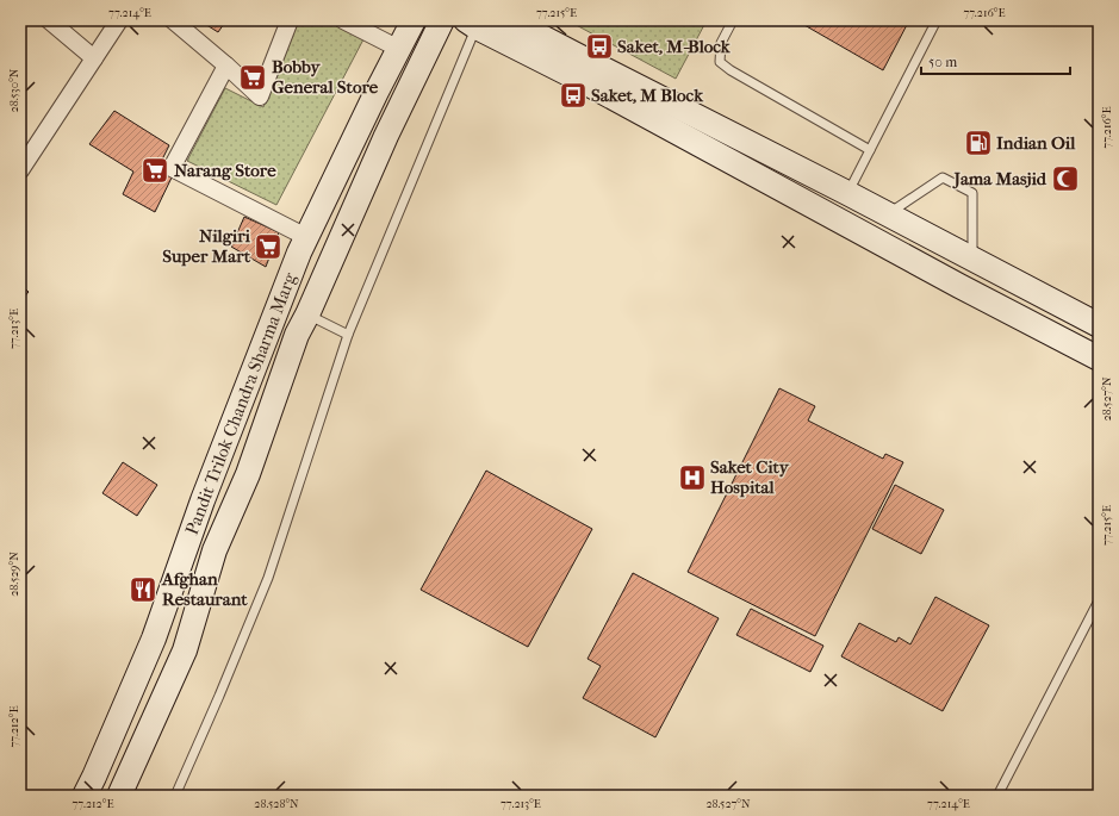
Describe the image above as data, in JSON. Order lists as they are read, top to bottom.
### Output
{
  "streets": {
    "main road": ["Pandit Trilok Chandra Sharma Marg"]
  },
  "places": {
    "bus stop": ["Saket, M-Block", "Saket, M Block"],
    "supermarket": ["Bobby General Store", "Narang Store", "Nilgiri Super Mart"],
    "fuel station": ["Indian Oil"],
    "mosque": ["Jama Masjid"],
    "hospital": ["Saket City Hospital"],
    "restaurant": ["Afghan Restaurant"]
  },
  "scale_bar": "50 m",
  "coordinates": [
    "77.214°E",
    "77.215°E",
    "77.216°E",
    "28.530°N",
    "77.213°E",
    "28.527°N",
    "28.529°N",
    "77.212°E",
    "28.528°N"
  ]
}
